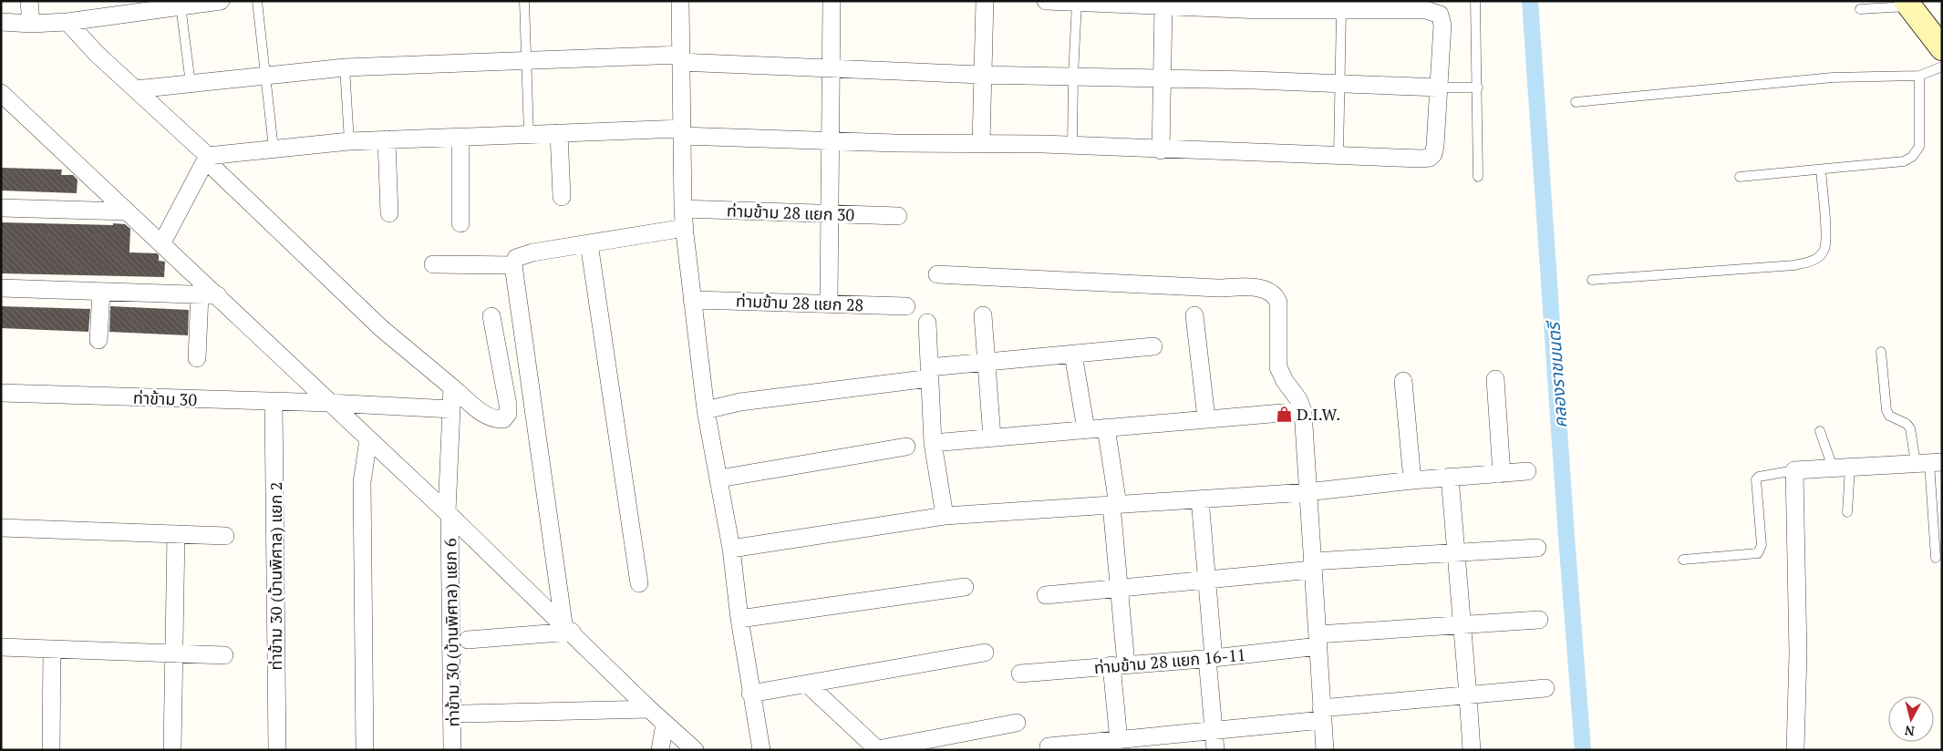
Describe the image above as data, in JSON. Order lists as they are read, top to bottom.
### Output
{
  "streets": {
    "street": [
      "ท่ามข้าม 28 แยก 30",
      "ท่ามข้าม 28 แยก 28",
      "ท่าข้าม 30",
      "ท่าข้าม 30 (บ้านพิศาล) แยก 2",
      "ท่าข้าม 30 (บ้านพิศาล) แยก 6",
      "ท่ามข้าม 28 แยก 16-11"
    ]
  },
  "crossings": [
    ["ท่าข้าม 30", "ท่าข้าม 30 (บ้านพิศาล) แยก 2"],
    ["ท่าข้าม 30", "ท่าข้าม 30 (บ้านพิศาล) แยก 6"]
  ],
  "water": ["คลองราชมนตรี"],
  "places": {
    "shop": ["D.I.W."]
  },
  "north": "bottom"
}
